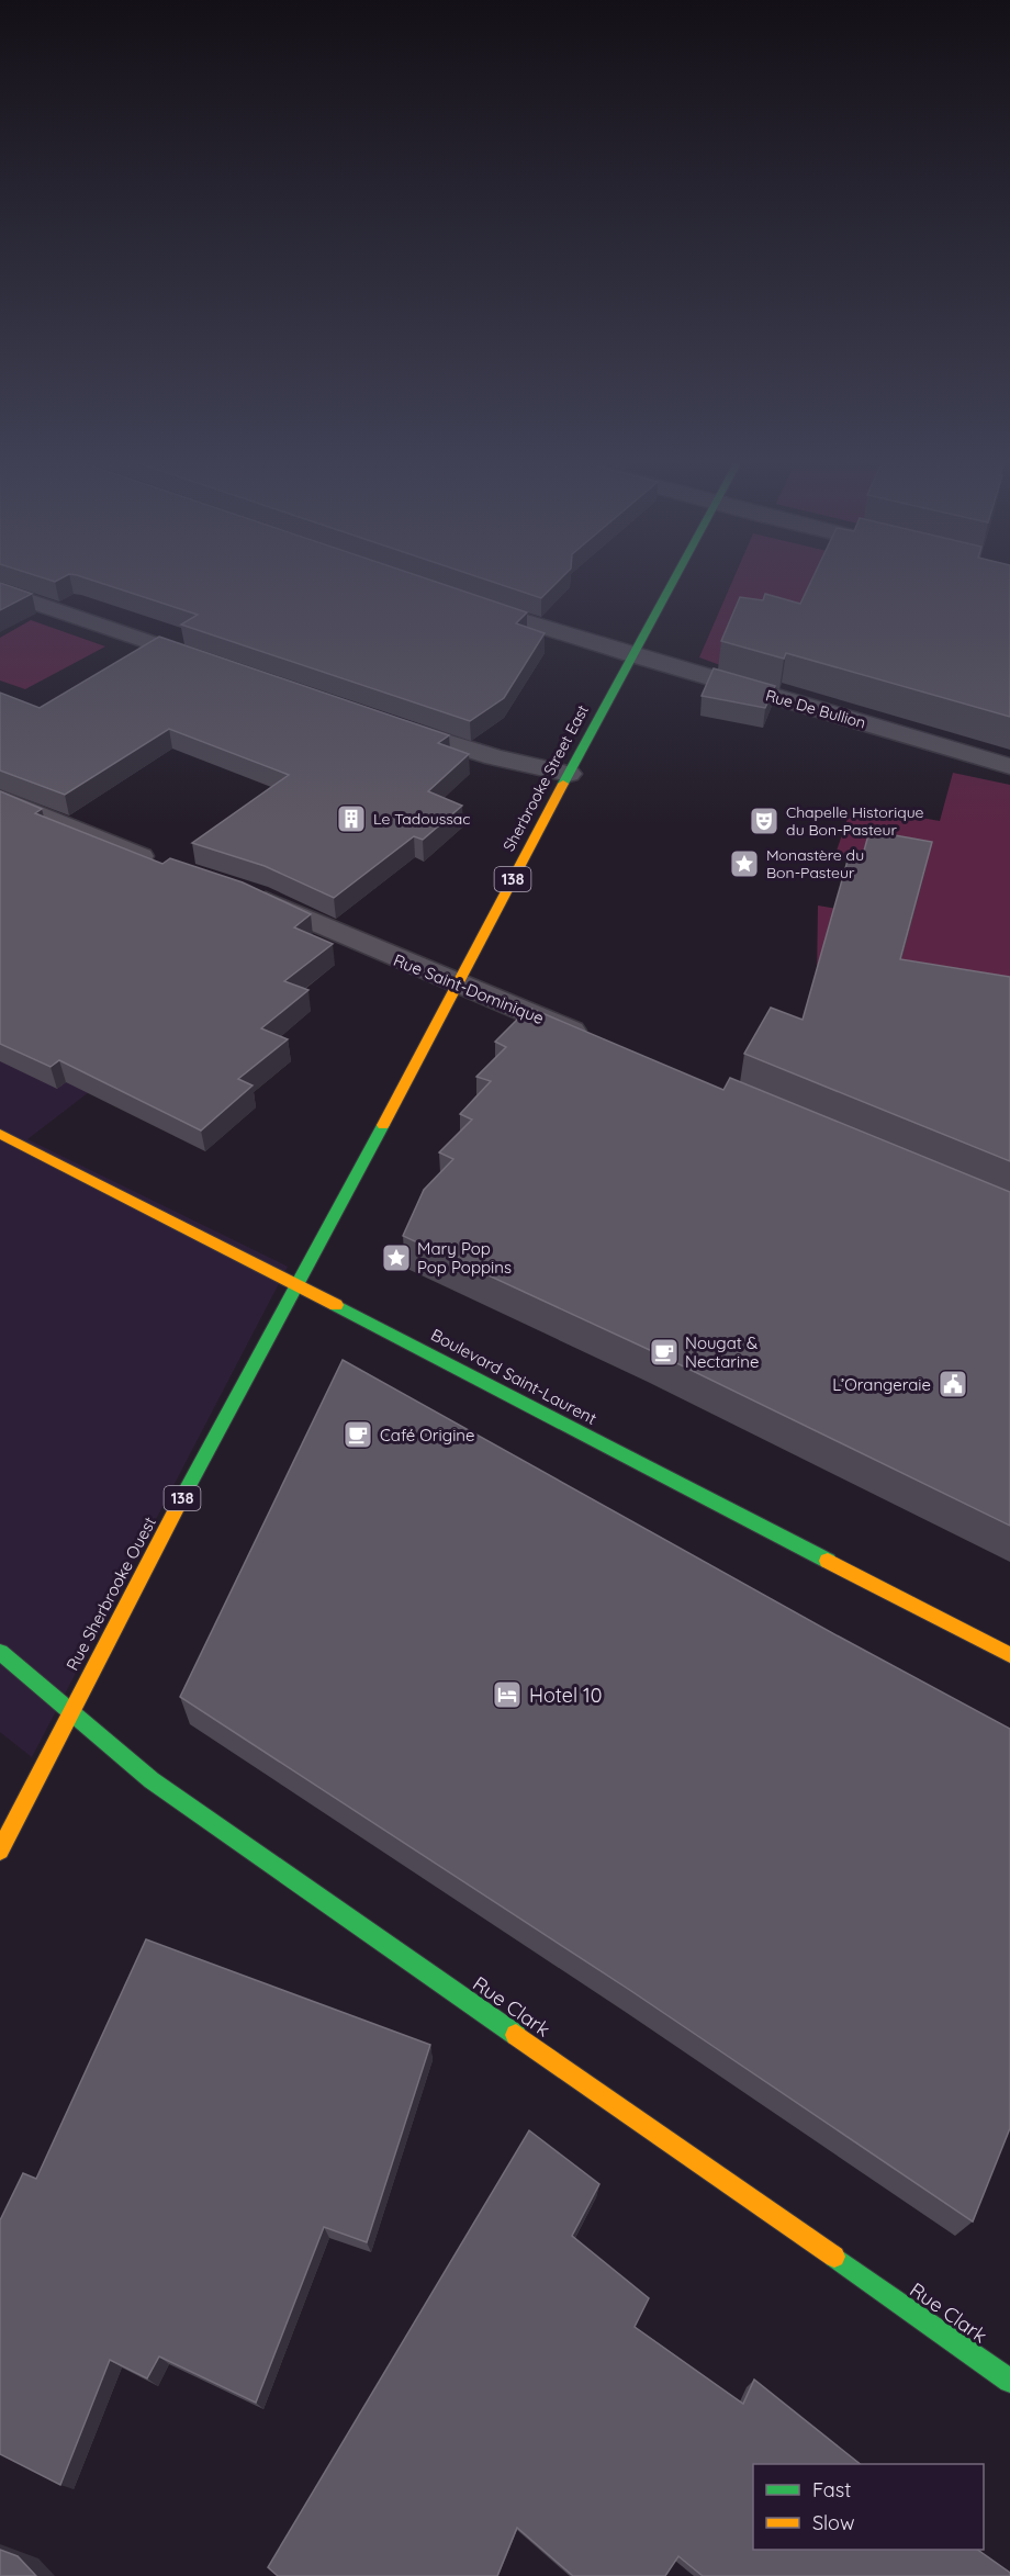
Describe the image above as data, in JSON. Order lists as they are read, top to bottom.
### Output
{
  "streets": {
    "main road": [
      "Sherbrooke Street East",
      "138",
      "Boulevard Saint-Laurent",
      "Rue Sherbrooke Ouest",
      "Rue Clark"
    ],
    "street": ["Rue De Bullion", "Rue Saint-Dominique"]
  },
  "crossings": [
    ["Rue De Bullion", "Sherbrooke Street East"],
    ["Sherbrooke Street East", "Rue Saint-Dominique"],
    ["Sherbrooke Street East", "Boulevard Saint-Laurent"],
    ["Sherbrooke Street East", "Rue Sherbrooke Ouest"],
    ["Boulevard Saint-Laurent", "Rue Sherbrooke Ouest"],
    ["Rue Sherbrooke Ouest", "Rue Clark"]
  ],
  "places": {
    "building": ["Le Tadoussac"],
    "theatre": ["Chapelle Historique du Bon-Pasteur"],
    "place": ["Monastère du Bon-Pasteur", "Mary Pop Pop Poppins"],
    "cafe": ["Nougat & Nectarine", "Café Origine"],
    "public building": ["L’Orangeraie"],
    "hotel": ["Hotel 10"]
  },
  "legend": ["Fast", "Slow"]
}
